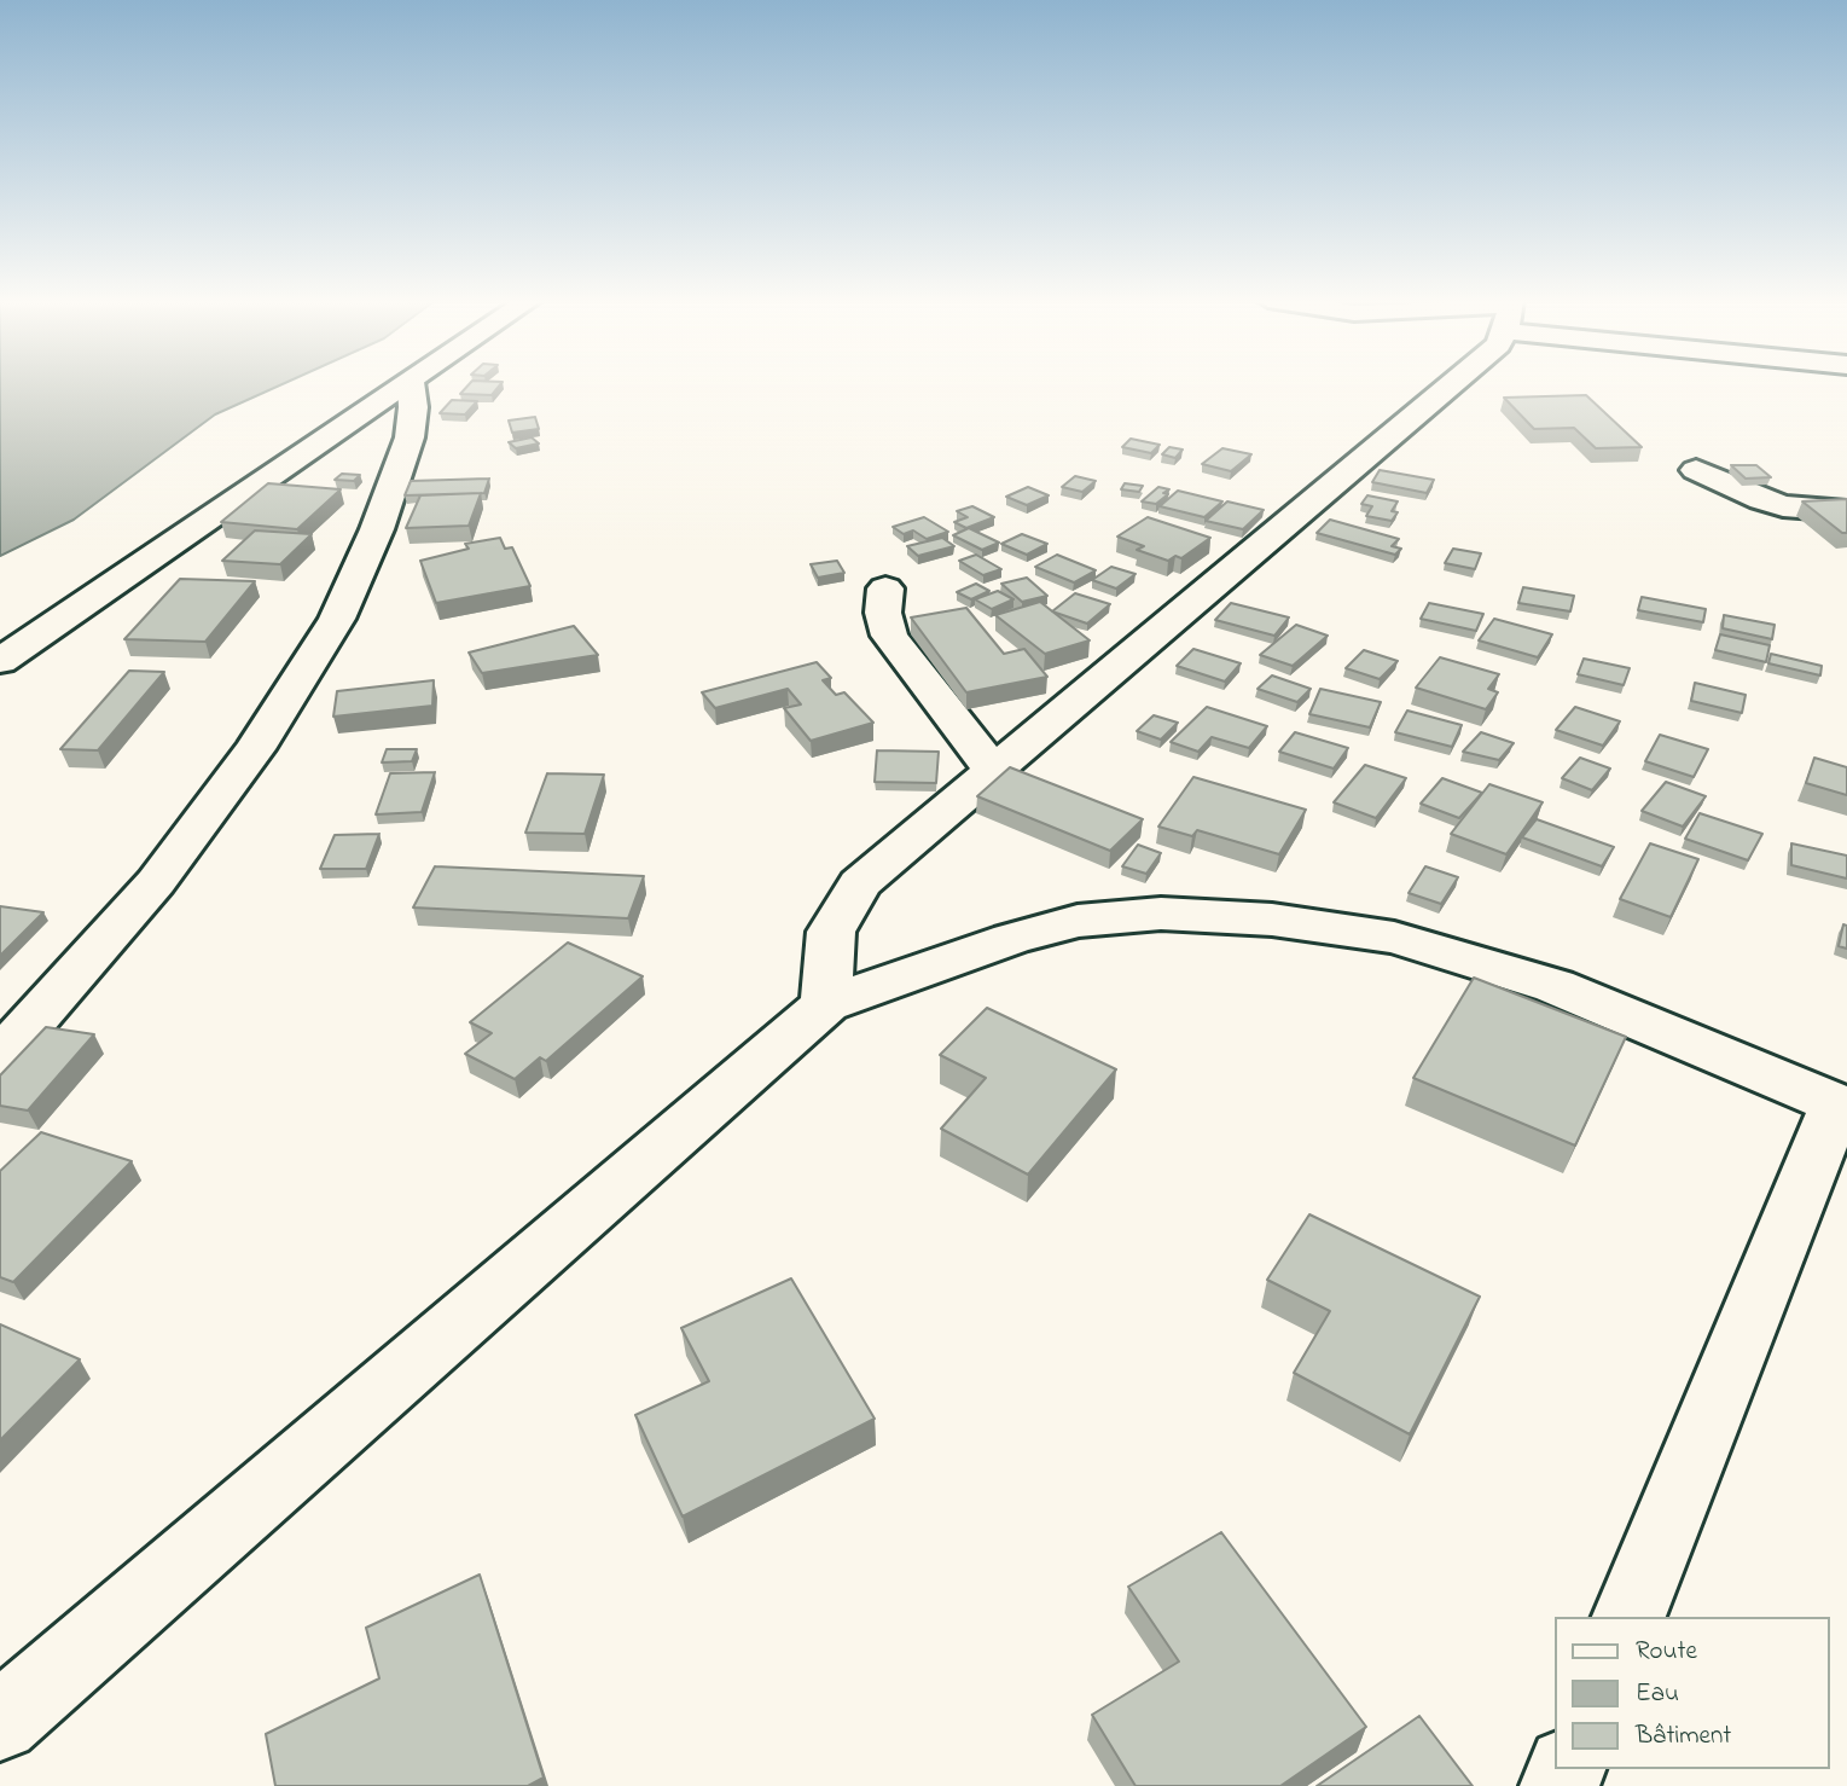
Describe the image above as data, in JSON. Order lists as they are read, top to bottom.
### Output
{
  "legend": ["Route", "Eau", "Bâtiment"]
}
